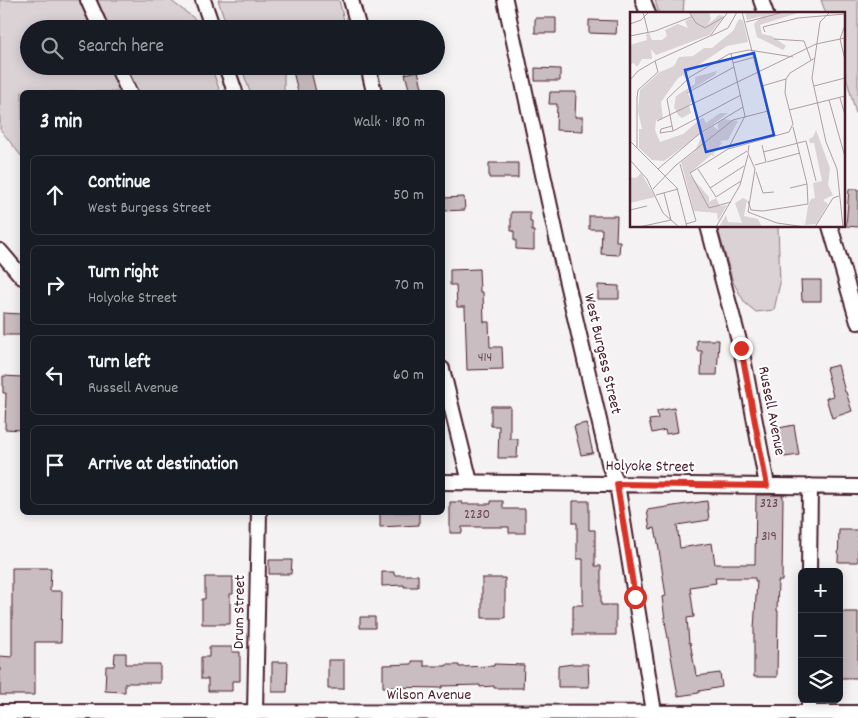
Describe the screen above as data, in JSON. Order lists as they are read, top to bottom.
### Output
{
  "streets": {
    "street": [
      "West Burgess Street",
      "Russell Avenue",
      "Holyoke Street",
      "Drum Street",
      "Wilson Avenue"
    ]
  },
  "crossings": [
    ["West Burgess Street", "Holyoke Street"],
    ["West Burgess Street", "Wilson Avenue"],
    ["Russell Avenue", "Holyoke Street"],
    ["Drum Street", "Wilson Avenue"]
  ],
  "house_numbers": [
    "414",
    "323",
    "2230",
    "319"
  ],
  "page": {
    "search": "Search here",
    "heading": ["3 min", "Walk · 180 m"],
    "list": [
      ["Continue", "West Burgess Street", "50 m"],
      ["Turn right", "Holyoke Street", "70 m"],
      ["Turn left", "Russell Avenue", "60 m"],
      "Arrive at destination"
    ],
    "map_buttons": ["+", "−"]
  }
}
